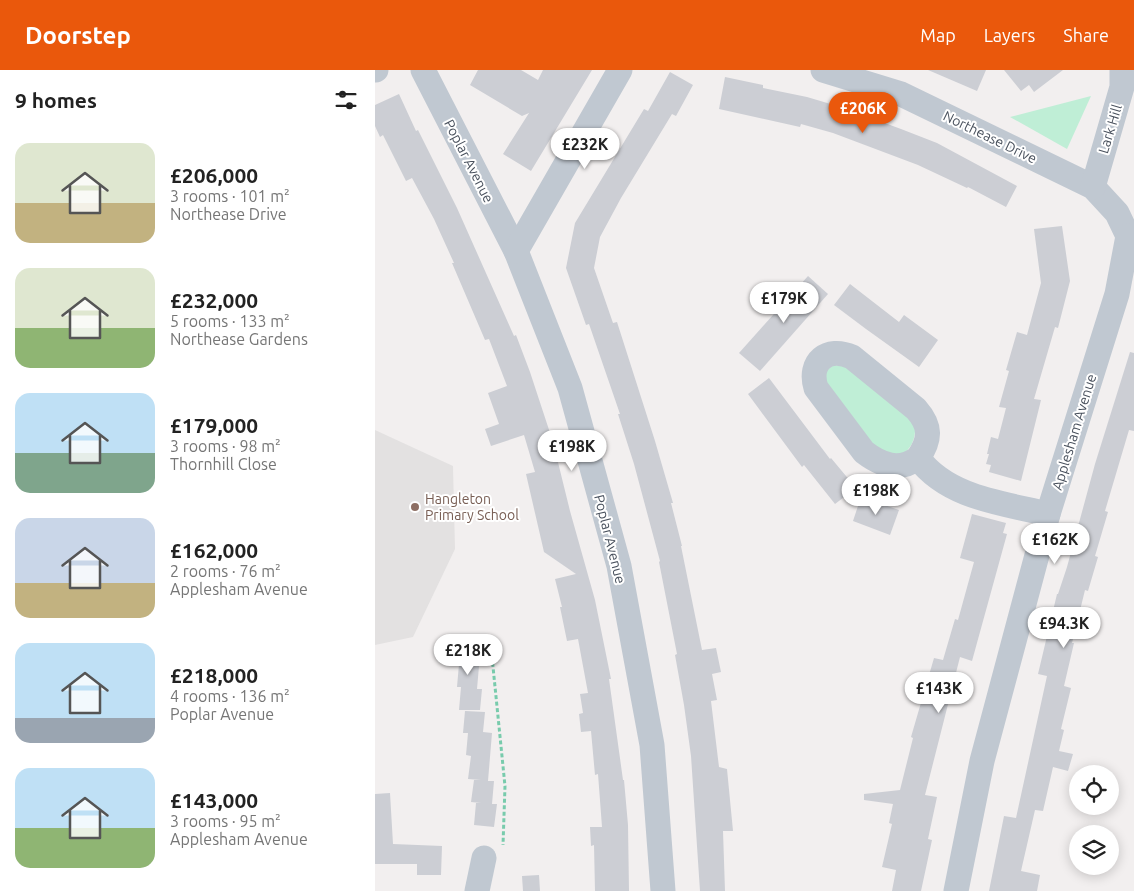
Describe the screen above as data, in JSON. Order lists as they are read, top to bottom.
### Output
{
  "streets": {
    "street": [
      "Lark Hill",
      "Northease Drive",
      "Poplar Avenue",
      "Applesham Avenue"
    ]
  },
  "crossings": [
    ["Lark Hill", "Northease Drive"],
    ["Northease Drive", "Applesham Avenue"]
  ],
  "places": ["Hangleton Primary School"],
  "page": {
    "header": "Doorstep",
    "nav": ["Map", "Layers", "Share"],
    "heading": "9 homes",
    "price": [
      "£206K",
      "£232K",
      "£179K",
      "£198K",
      "£198K",
      "£162K",
      "£94.3K",
      "£218K",
      "£143K"
    ],
    "list": [
      {
        "name": "£206,000",
        "note": "3 rooms · 101 m² · Northease Drive"
      },
      {
        "name": "£232,000",
        "note": "5 rooms · 133 m² · Northease Gardens"
      },
      {
        "name": "£179,000",
        "note": "3 rooms · 98 m² · Thornhill Close"
      },
      {
        "name": "£162,000",
        "note": "2 rooms · 76 m² · Applesham Avenue"
      },
      {
        "name": "£218,000",
        "note": "4 rooms · 136 m² · Poplar Avenue"
      },
      {
        "name": "£143,000",
        "note": "3 rooms · 95 m² · Applesham Avenue"
      }
    ]
  }
}
